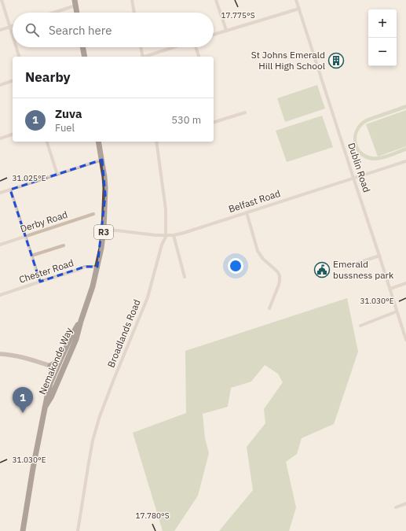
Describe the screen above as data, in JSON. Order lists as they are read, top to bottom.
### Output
{
  "streets": {
    "highway": ["R3", "Nemakonde Way"],
    "street": [
      "Dublin Road",
      "Belfast Road",
      "Derby Road",
      "Chester Road",
      "Broadlands Road"
    ]
  },
  "crossings": [
    ["Dublin Road", "Belfast Road"],
    ["Belfast Road", "Broadlands Road"],
    ["Belfast Road", "Nemakonde Way"],
    ["Chester Road", "Nemakonde Way"]
  ],
  "places": {
    "building": ["St Johns Emerald Hill High School"],
    "public building": ["Emerald bussness park"]
  },
  "page": {
    "map_buttons": ["+", "−"],
    "search": "Search here",
    "heading": "Nearby",
    "list": [
      {
        "mark": "1",
        "name": "Zuva",
        "note": "Fuel",
        "value": "530 m"
      }
    ],
    "pins": "1"
  },
  "coordinates": [
    "17.775°S",
    "31.025°E",
    "31.030°E",
    "17.780°S"
  ]
}
